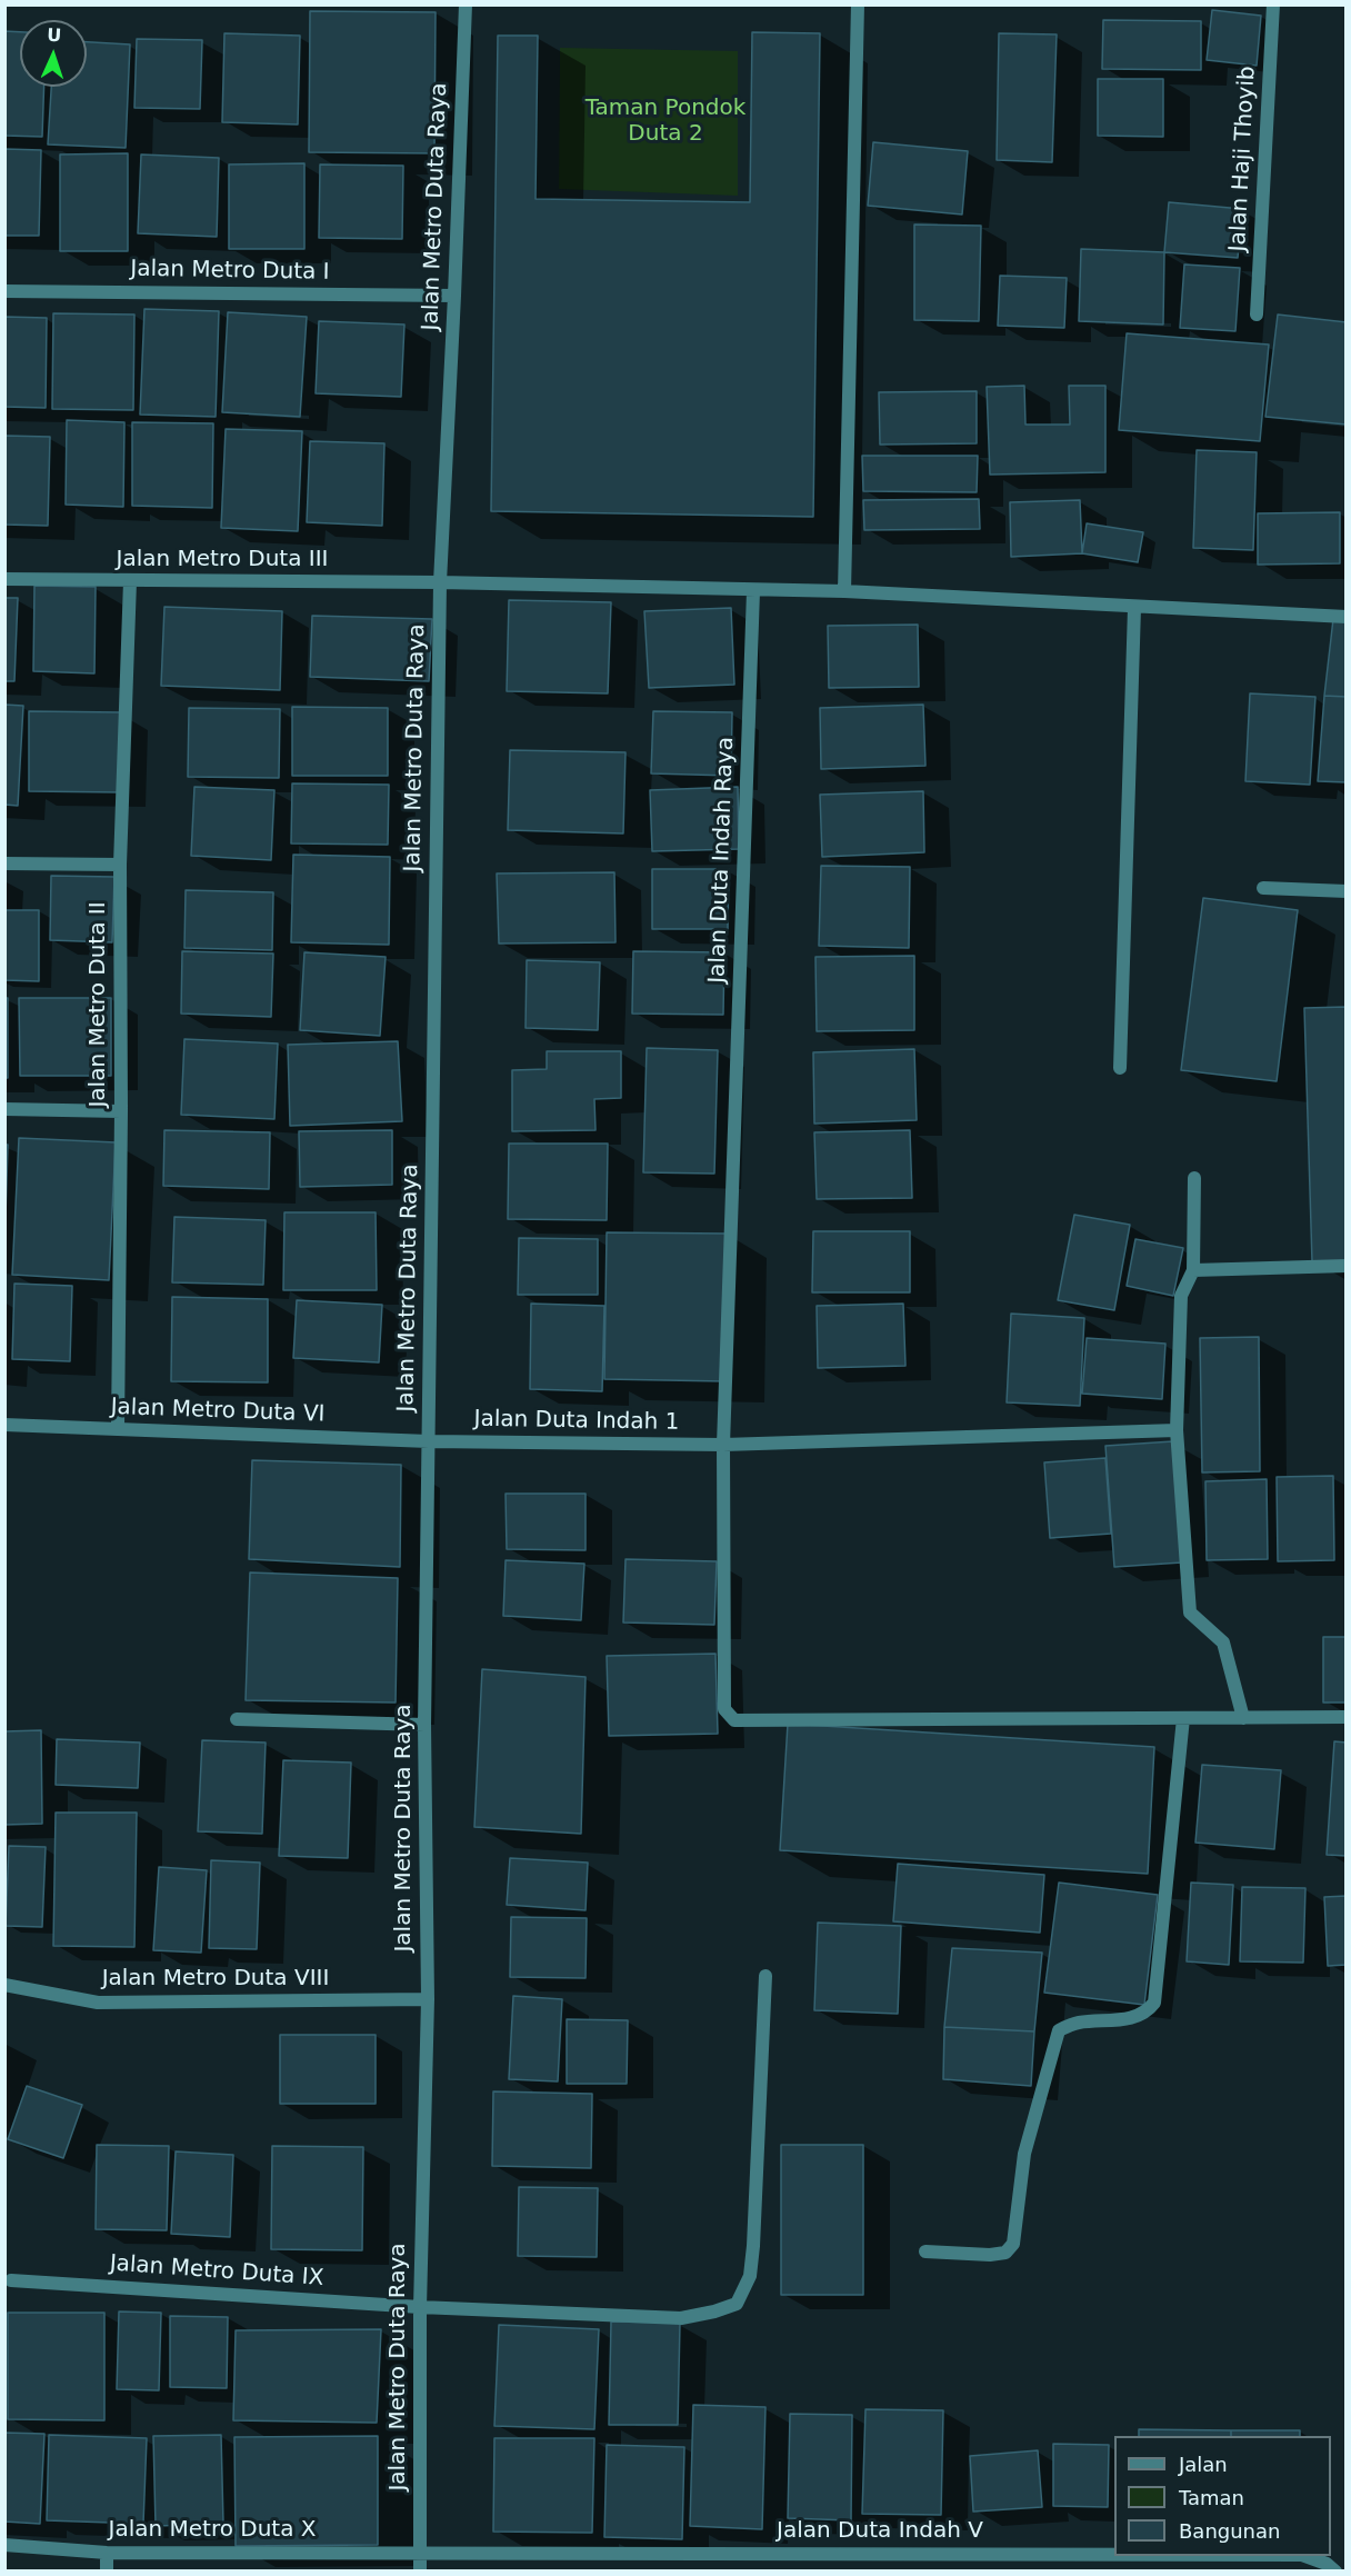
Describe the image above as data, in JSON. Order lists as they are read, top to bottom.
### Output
{
  "streets": {
    "street": [
      "Jalan Haji Thoyib",
      "Jalan Metro Duta Raya",
      "Jalan Metro Duta I",
      "Jalan Metro Duta III",
      "Jalan Duta Indah Raya",
      "Jalan Metro Duta II",
      "Jalan Metro Duta VI",
      "Jalan Duta Indah 1",
      "Jalan Metro Duta VIII",
      "Jalan Metro Duta IX",
      "Jalan Metro Duta X",
      "Jalan Duta Indah V"
    ]
  },
  "crossings": [
    ["Jalan Metro Duta Raya", "Jalan Metro Duta I"],
    ["Jalan Metro Duta Raya", "Jalan Metro Duta III"],
    ["Jalan Metro Duta Raya", "Jalan Metro Duta VI"],
    ["Jalan Metro Duta Raya", "Jalan Duta Indah 1"],
    ["Jalan Metro Duta Raya", "Jalan Metro Duta VIII"],
    ["Jalan Metro Duta Raya", "Jalan Metro Duta IX"],
    ["Jalan Metro Duta Raya", "Jalan Metro Duta X"],
    ["Jalan Metro Duta Raya", "Jalan Duta Indah V"],
    ["Jalan Metro Duta III", "Jalan Metro Duta II"],
    ["Jalan Duta Indah Raya", "Jalan Duta Indah 1"],
    ["Jalan Metro Duta II", "Jalan Metro Duta VI"],
    ["Jalan Metro Duta VI", "Jalan Duta Indah 1"],
    ["Jalan Metro Duta X", "Jalan Duta Indah V"]
  ],
  "parks": ["Taman Pondok Duta 2"],
  "legend": ["Jalan", "Taman", "Bangunan"],
  "north": "top"
}
